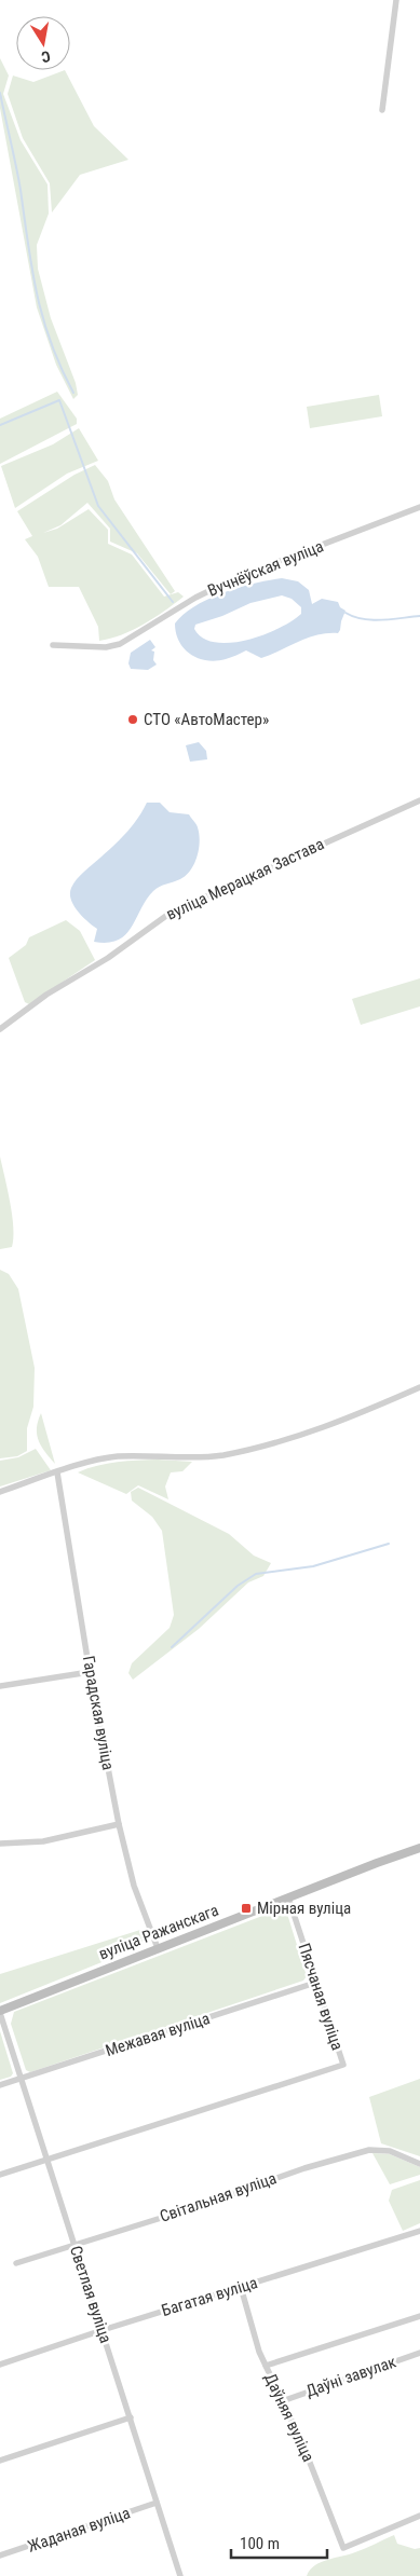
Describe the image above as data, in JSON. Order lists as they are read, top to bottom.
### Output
{
  "streets": {
    "street": [
      "Вучнёўская вуліца",
      "вуліца Мерацкая Застава",
      "Гарадская вуліца",
      "вуліца Ражанскага",
      "Пясчаная вуліца",
      "Межавая вуліца",
      "Світальная вуліца",
      "Светлая вуліца",
      "Багатая вуліца",
      "Даўні завулак",
      "Даўняя вуліца",
      "Жаданая вуліца"
    ]
  },
  "crossings": [
    ["Гарадская вуліца", "вуліца Ражанскага"],
    ["вуліца Ражанскага", "Пясчаная вуліца"],
    ["вуліца Ражанскага", "Светлая вуліца"],
    ["Пясчаная вуліца", "Межавая вуліца"],
    ["Пясчаная вуліца", "Светлая вуліца"],
    ["Межавая вуліца", "Светлая вуліца"],
    ["Світальная вуліца", "Светлая вуліца"],
    ["Светлая вуліца", "Багатая вуліца"],
    ["Светлая вуліца", "Жаданая вуліца"],
    ["Багатая вуліца", "Даўняя вуліца"],
    ["Даўні завулак", "Даўняя вуліца"]
  ],
  "places": {
    "other": ["СТО «АвтоМастер»"],
    "transit": ["Мірная вуліца"]
  },
  "scale_bar": "100 m",
  "north": "bottom"
}
